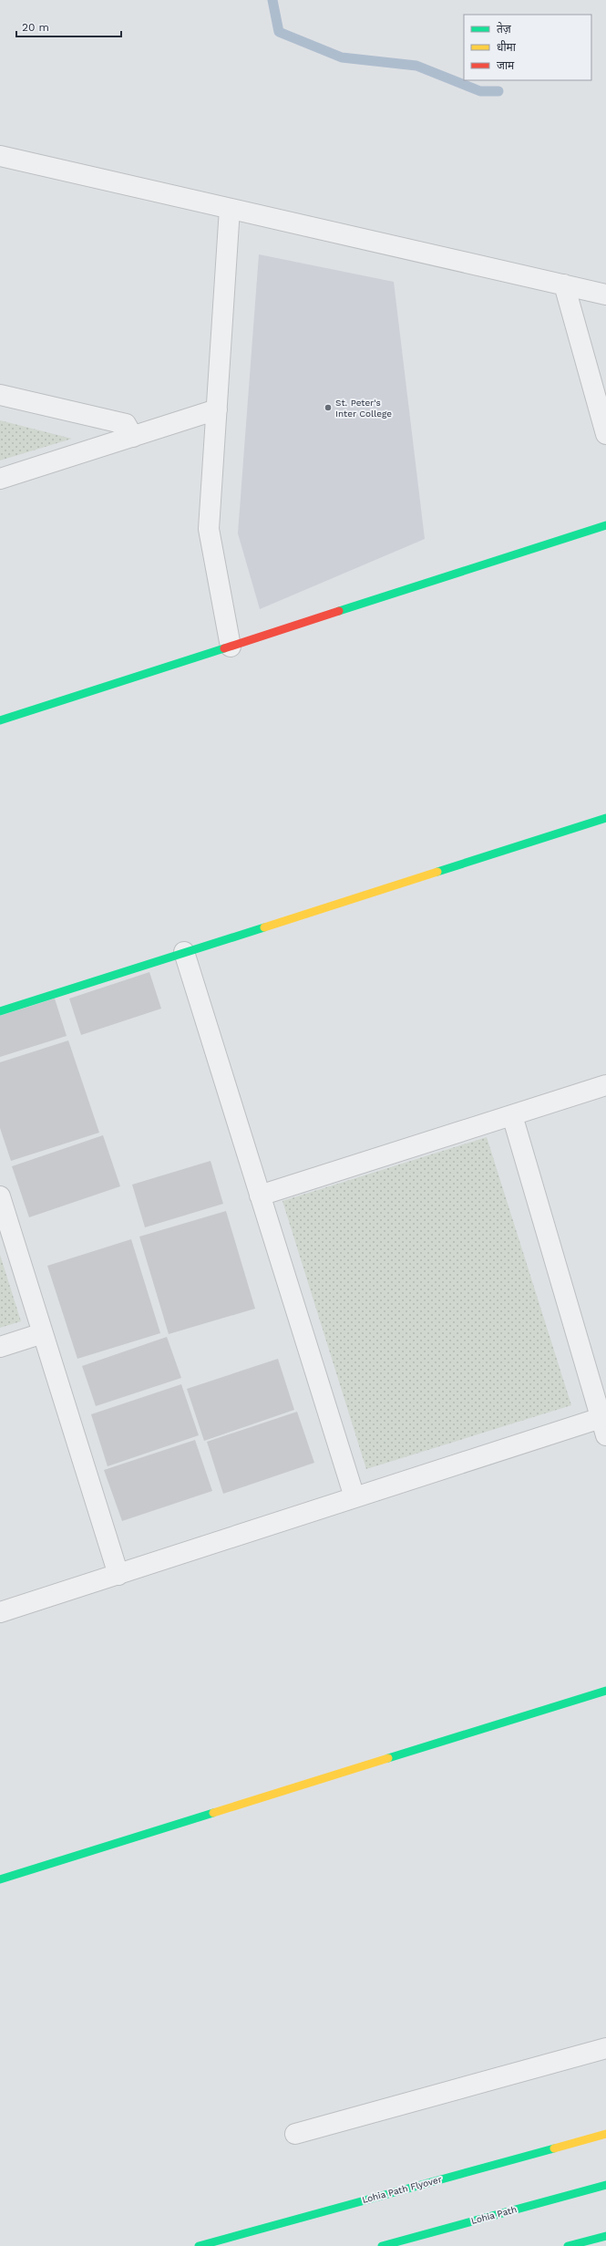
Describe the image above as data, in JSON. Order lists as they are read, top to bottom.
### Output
{
  "streets": {
    "street": ["Lohia Path Flyover", "Lohia Path"]
  },
  "places": ["St. Peter's Inter College"],
  "legend": ["तेज़", "धीमा", "जाम"],
  "scale_bar": "20 m"
}
